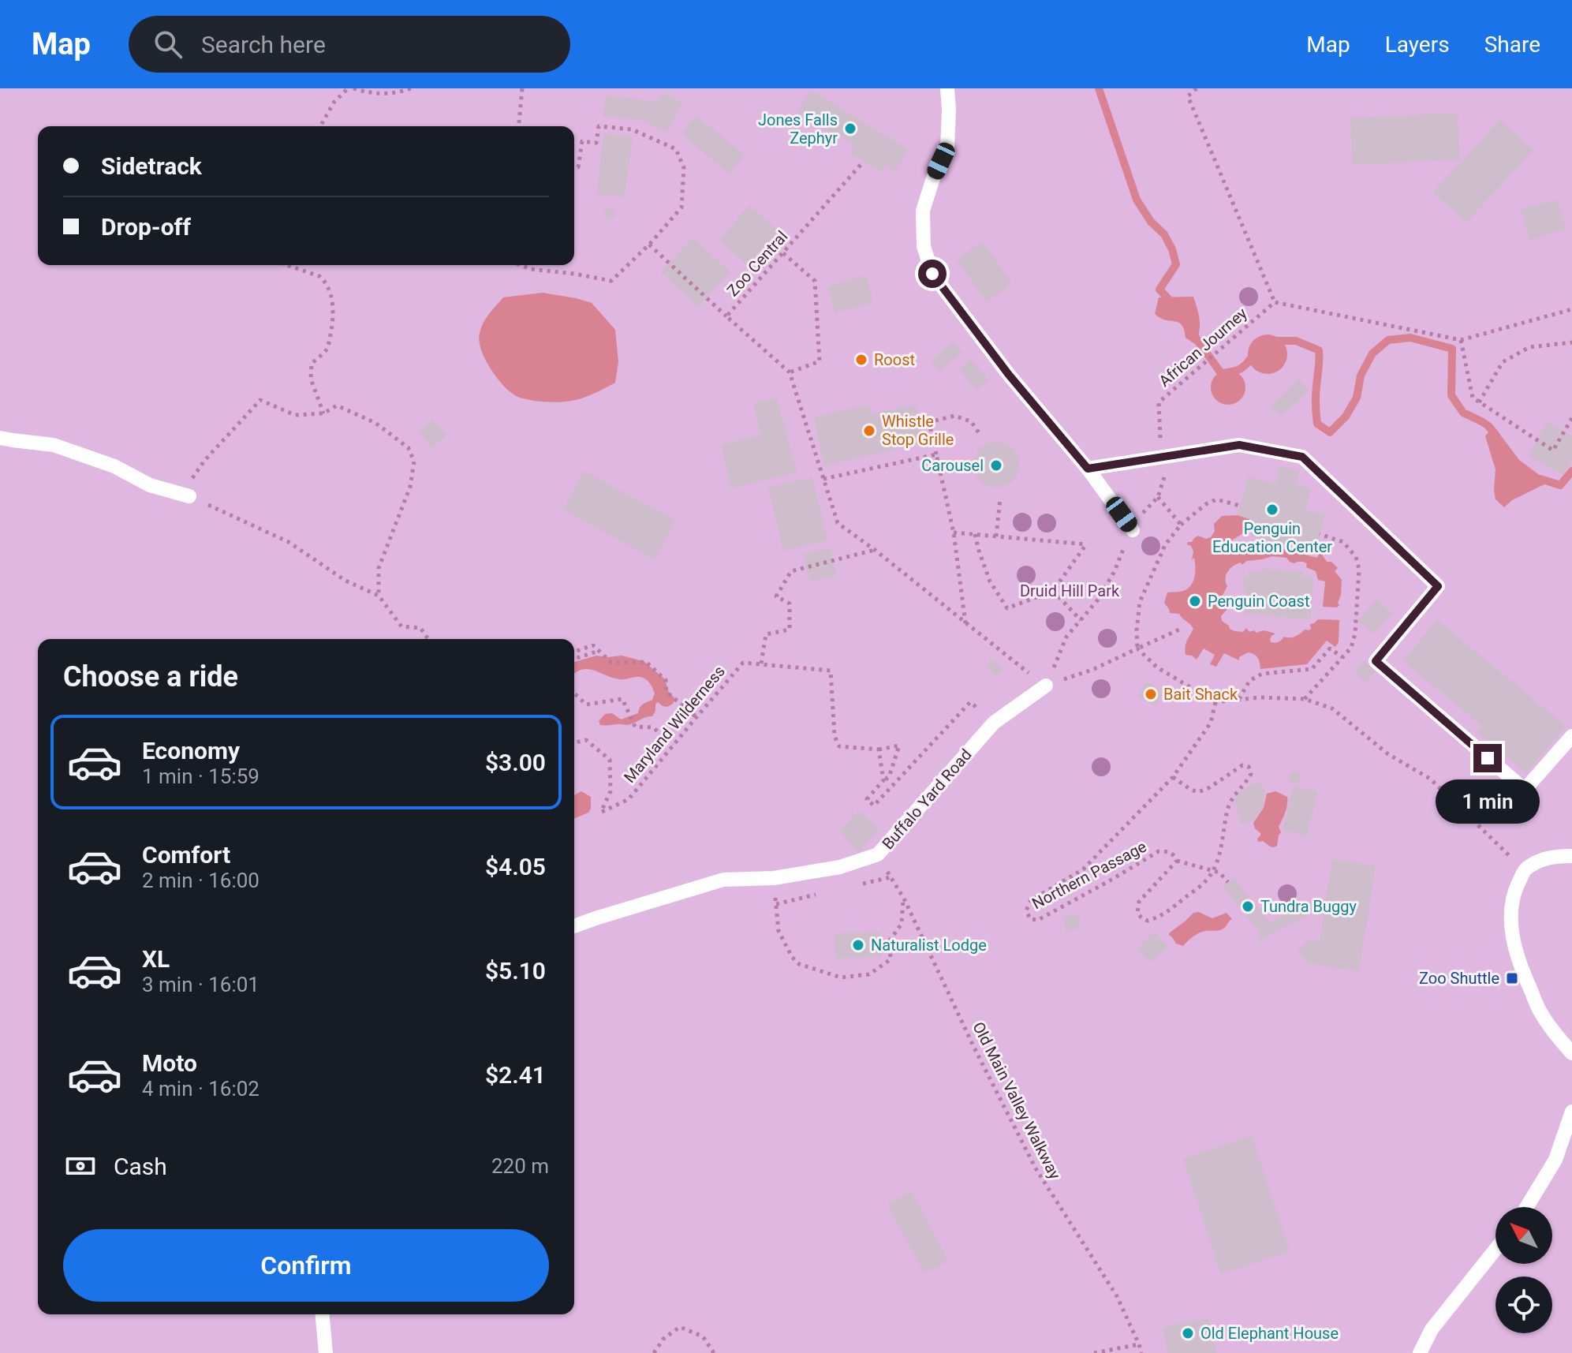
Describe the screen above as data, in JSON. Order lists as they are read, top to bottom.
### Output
{
  "streets": {
    "lane": ["Buffalo Yard Road"],
    "path": [
      "Zoo Central",
      "African Journey",
      "Maryland Wilderness",
      "Northern Passage",
      "Old Main Valley Walkway"
    ]
  },
  "crossings": [
    ["African Journey", "Buffalo Yard Road"],
    ["Buffalo Yard Road", "Old Main Valley Walkway"]
  ],
  "parks": ["Druid Hill Park"],
  "places": {
    "other": [
      "Jones Falls Zephyr",
      "Roost",
      "Whistle Stop Grille",
      "Carousel",
      "Penguin Education Center",
      "Penguin Coast",
      "Bait Shack",
      "Tundra Buggy",
      "Naturalist Lodge",
      "Old Elephant House"
    ],
    "transit": ["Zoo Shuttle"]
  },
  "north": "top left",
  "page": {
    "header": "Map",
    "search": "Search here",
    "nav": ["Map", "Layers", "Share"],
    "banner": ["Sidetrack", "Drop-off"],
    "heading": "Choose a ride",
    "list": [
      {
        "name": "Economy",
        "note": "1 min · 15:59",
        "value": "$3.00"
      },
      {
        "name": "Comfort",
        "note": "2 min · 16:00",
        "value": "$4.05"
      },
      {
        "name": "XL",
        "note": "3 min · 16:01",
        "value": "$5.10"
      },
      {
        "name": "Moto",
        "note": "4 min · 16:02",
        "value": "$2.41"
      }
    ],
    "bubble": "1 min",
    "pay": ["Cash", "220 m"],
    "buttons": "Confirm"
  }
}
